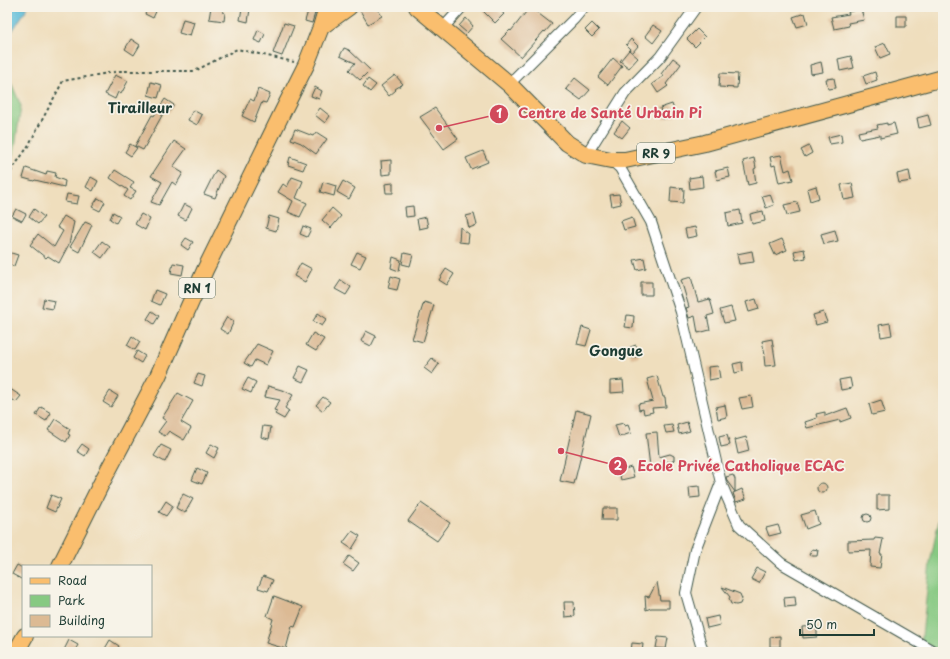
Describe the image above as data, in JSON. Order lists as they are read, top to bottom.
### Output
{
  "streets": {
    "main road": ["RR 9", "RN 1"]
  },
  "districts": ["Tirailleur", "Gongue"],
  "places": ["Centre de Santé Urbain Pi", "Ecole Privée Catholique ECAC"],
  "legend": ["Road", "Park", "Building"],
  "scale_bar": "50 m"
}
